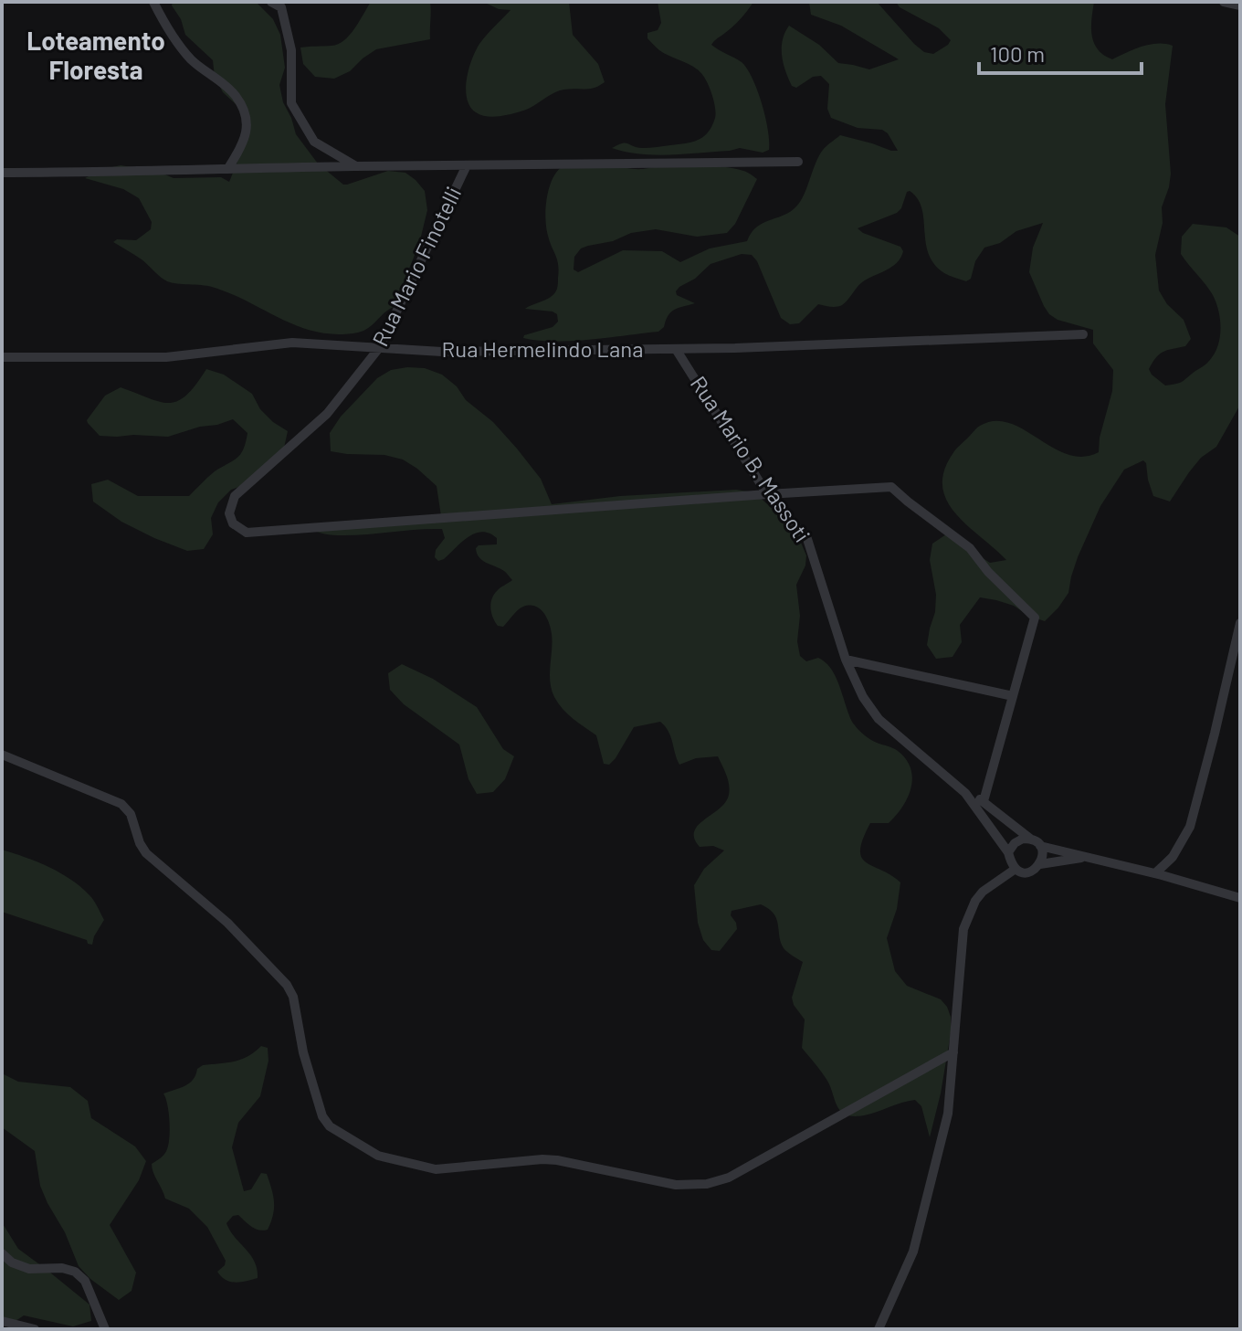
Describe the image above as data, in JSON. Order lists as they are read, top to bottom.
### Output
{
  "streets": {
    "street": ["Rua Mario Finotelli", "Rua Hermelindo Lana", "Rua Mario B. Massoti"]
  },
  "crossings": [
    ["Rua Mario Finotelli", "Rua Hermelindo Lana"],
    ["Rua Mario Finotelli", "Rua Mario B. Massoti"],
    ["Rua Hermelindo Lana", "Rua Mario B. Massoti"]
  ],
  "districts": ["Loteamento Floresta"],
  "scale_bar": "100 m"
}
